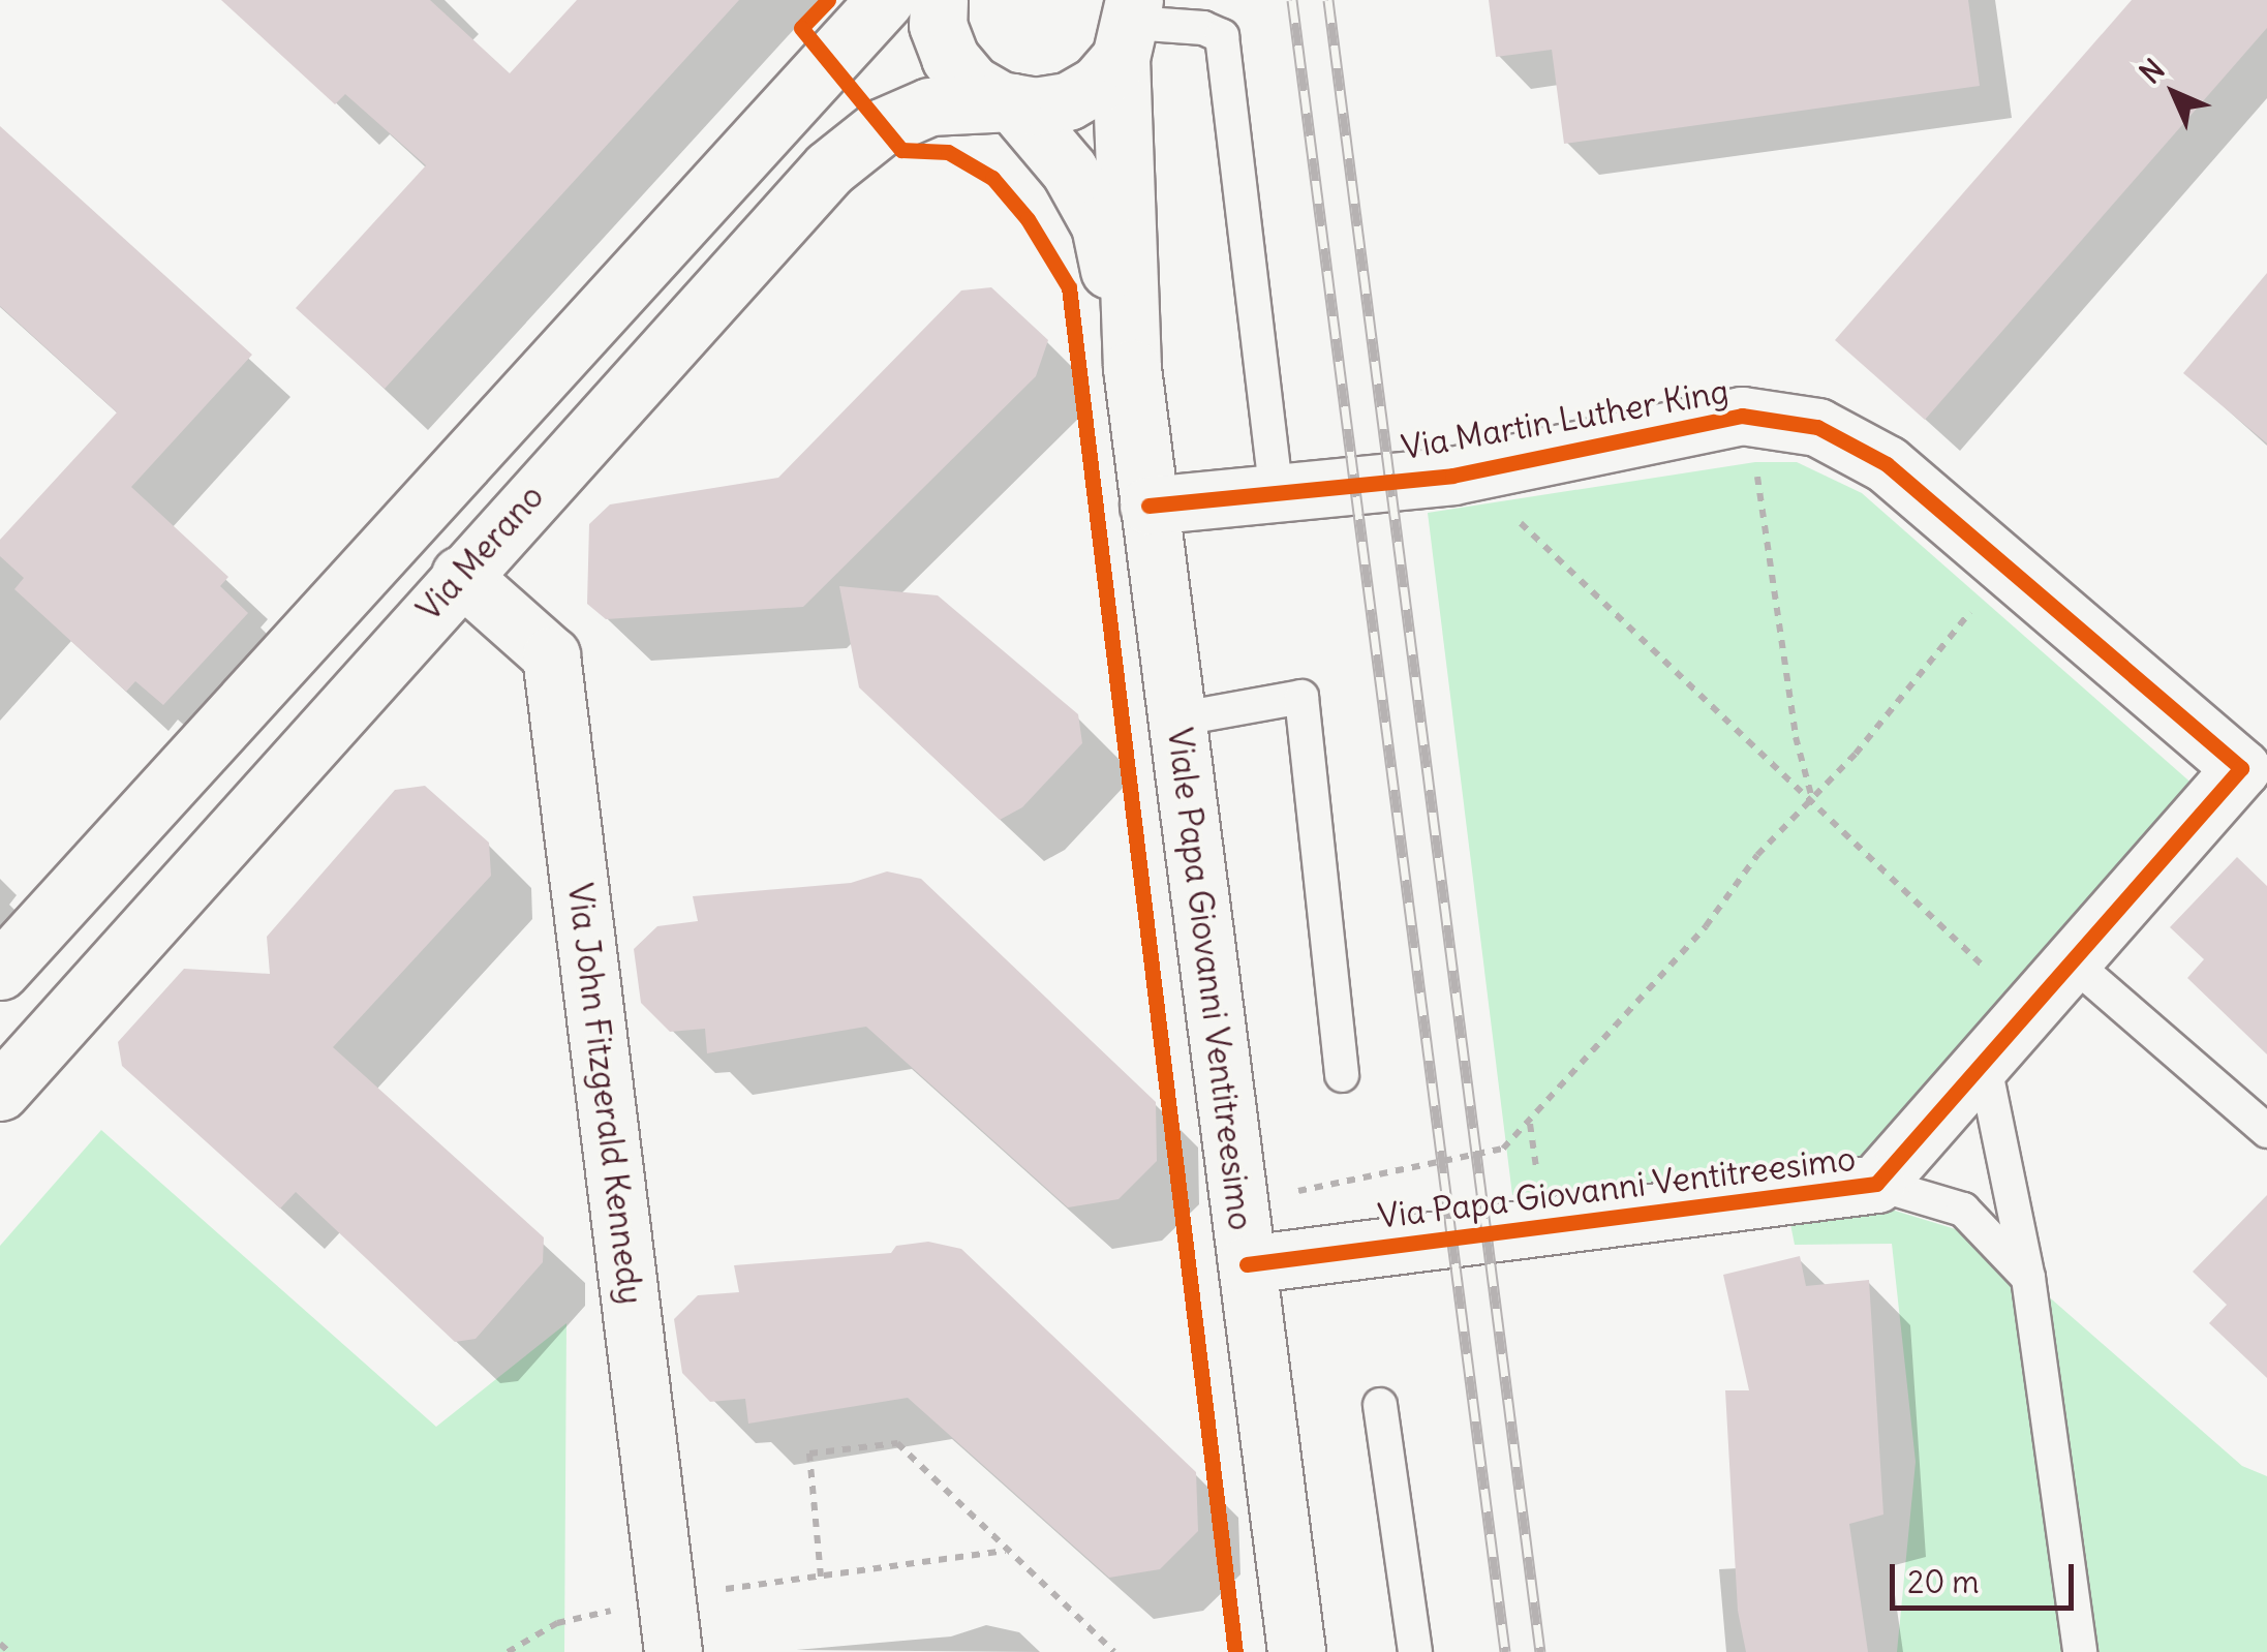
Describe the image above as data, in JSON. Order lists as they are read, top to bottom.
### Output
{
  "streets": {
    "street": [
      "Via Martin Luther King",
      "Via Merano",
      "Viale Papa Giovanni Ventitreesimo",
      "Via John Fitzgerald Kennedy",
      "Via Papa Giovanni Ventitreesimo"
    ]
  },
  "crossings": [
    ["Via Martin Luther King", "Viale Papa Giovanni Ventitreesimo"],
    ["Via Martin Luther King", "Via Papa Giovanni Ventitreesimo"],
    ["Via Merano", "Viale Papa Giovanni Ventitreesimo"],
    ["Via Merano", "Via John Fitzgerald Kennedy"],
    ["Viale Papa Giovanni Ventitreesimo", "Via Papa Giovanni Ventitreesimo"]
  ],
  "scale_bar": "20 m",
  "north": "top left"
}
